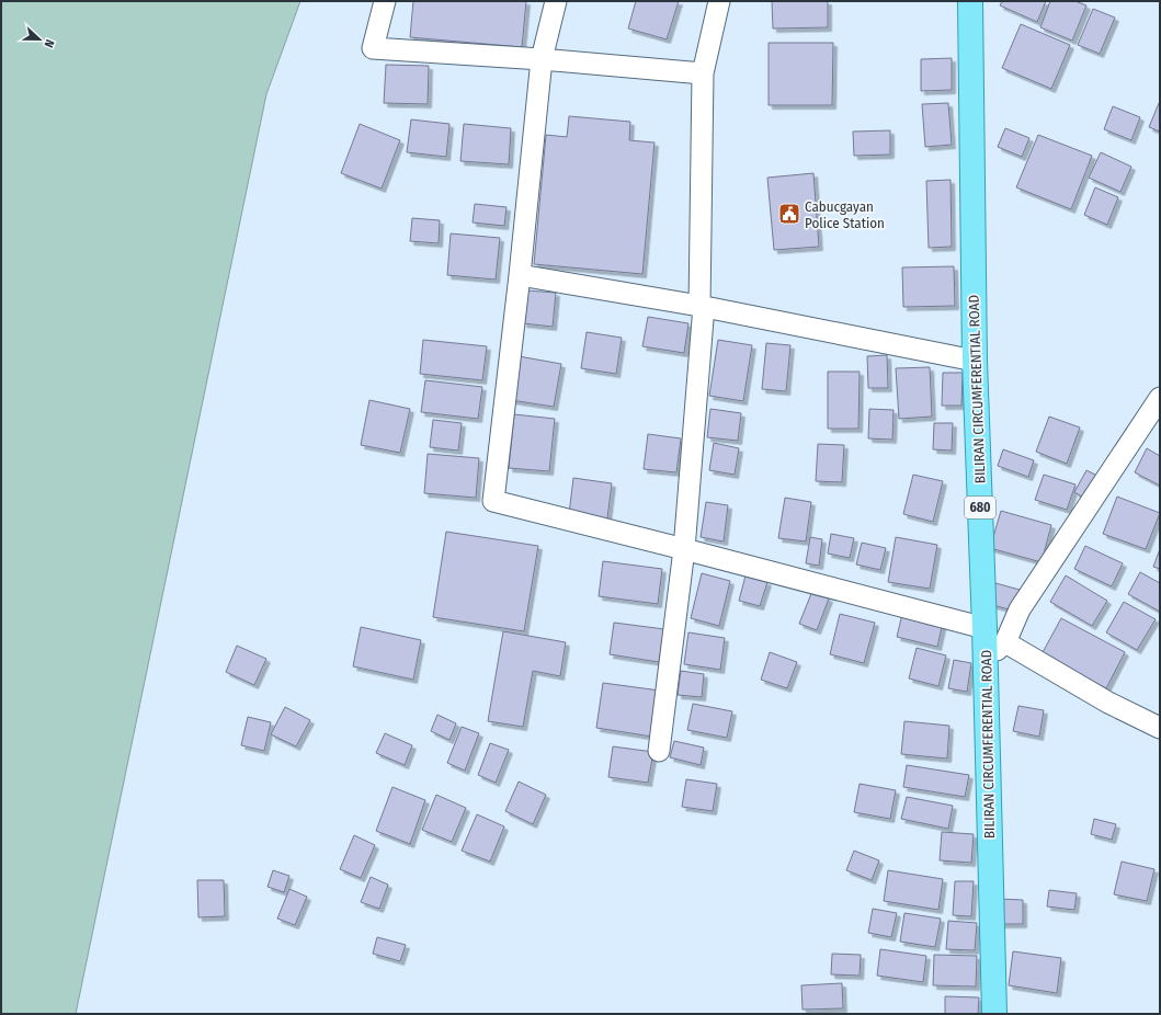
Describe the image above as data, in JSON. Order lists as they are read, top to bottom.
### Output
{
  "streets": {
    "main road": ["BILIRAN CIRCUMFERENTIAL ROAD", "680"]
  },
  "places": {
    "public building": ["Cabucgayan Police Station"]
  },
  "north": "right"
}
